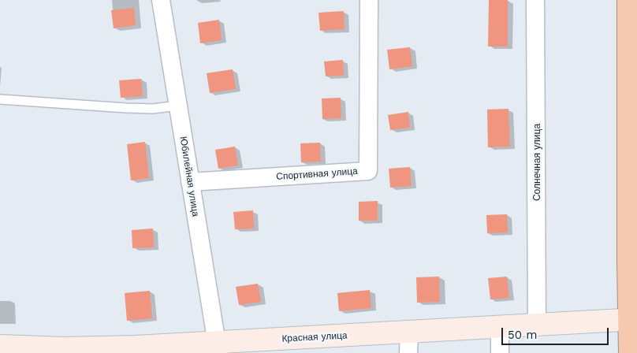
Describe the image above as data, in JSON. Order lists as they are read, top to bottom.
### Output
{
  "streets": {
    "street": [
      "Солнечная улица",
      "Спортивная улица",
      "Юбилейная улица",
      "Красная улица"
    ]
  },
  "crossings": [
    ["Солнечная улица", "Красная улица"],
    ["Спортивная улица", "Юбилейная улица"],
    ["Юбилейная улица", "Красная улица"]
  ],
  "scale_bar": "50 m"
}
